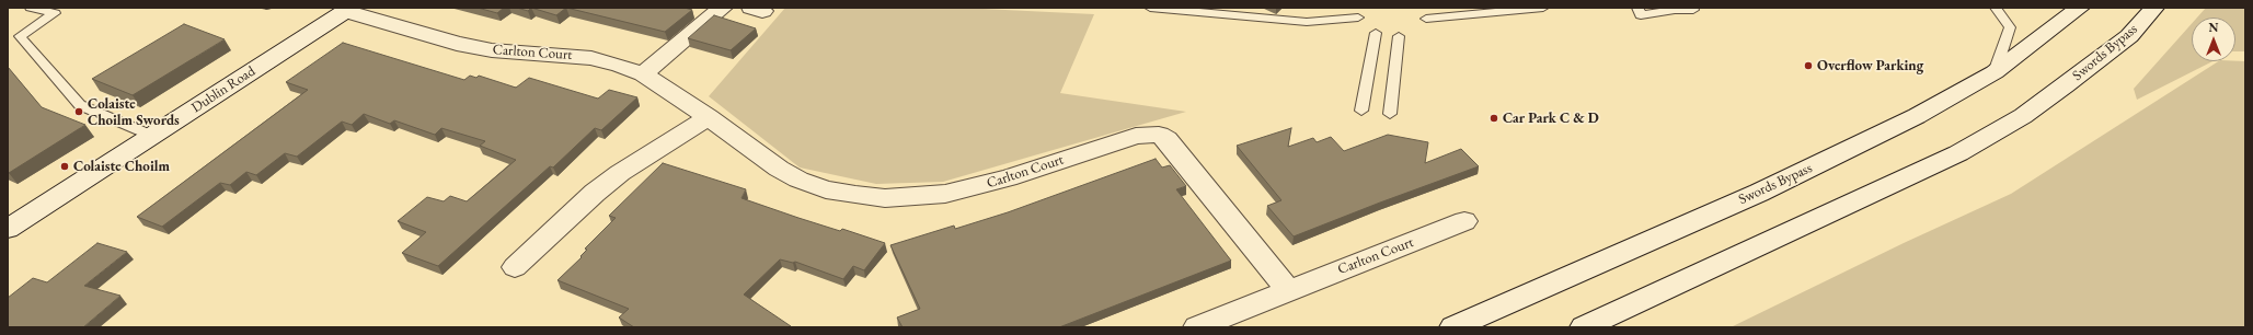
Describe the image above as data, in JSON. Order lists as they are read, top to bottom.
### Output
{
  "streets": {
    "main road": ["Carlton Court", "Swords Bypass", "Dublin Road"]
  },
  "crossings": [
    ["Carlton Court", "Dublin Road"]
  ],
  "places": [
    "Overflow Parking",
    "Colaiste Choilm Swords",
    "Car Park C & D",
    "Colaiste Choilm"
  ],
  "north": "top"
}
